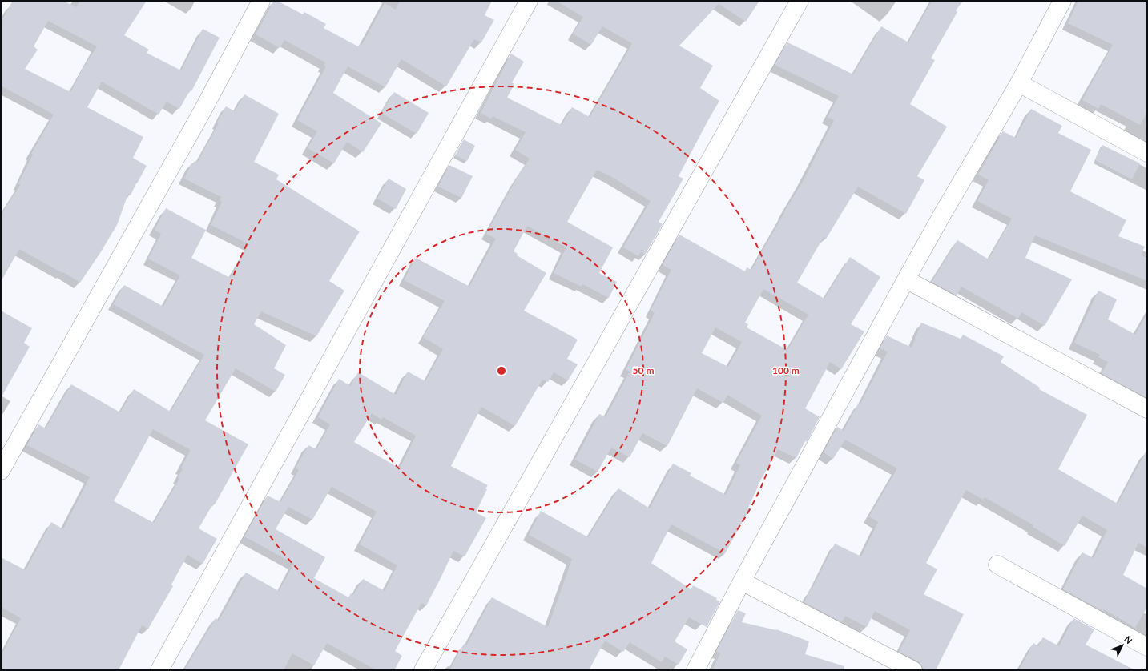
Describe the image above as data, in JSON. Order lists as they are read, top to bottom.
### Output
{
  "north": "top right",
  "rings": ["50 m", "100 m"]
}
